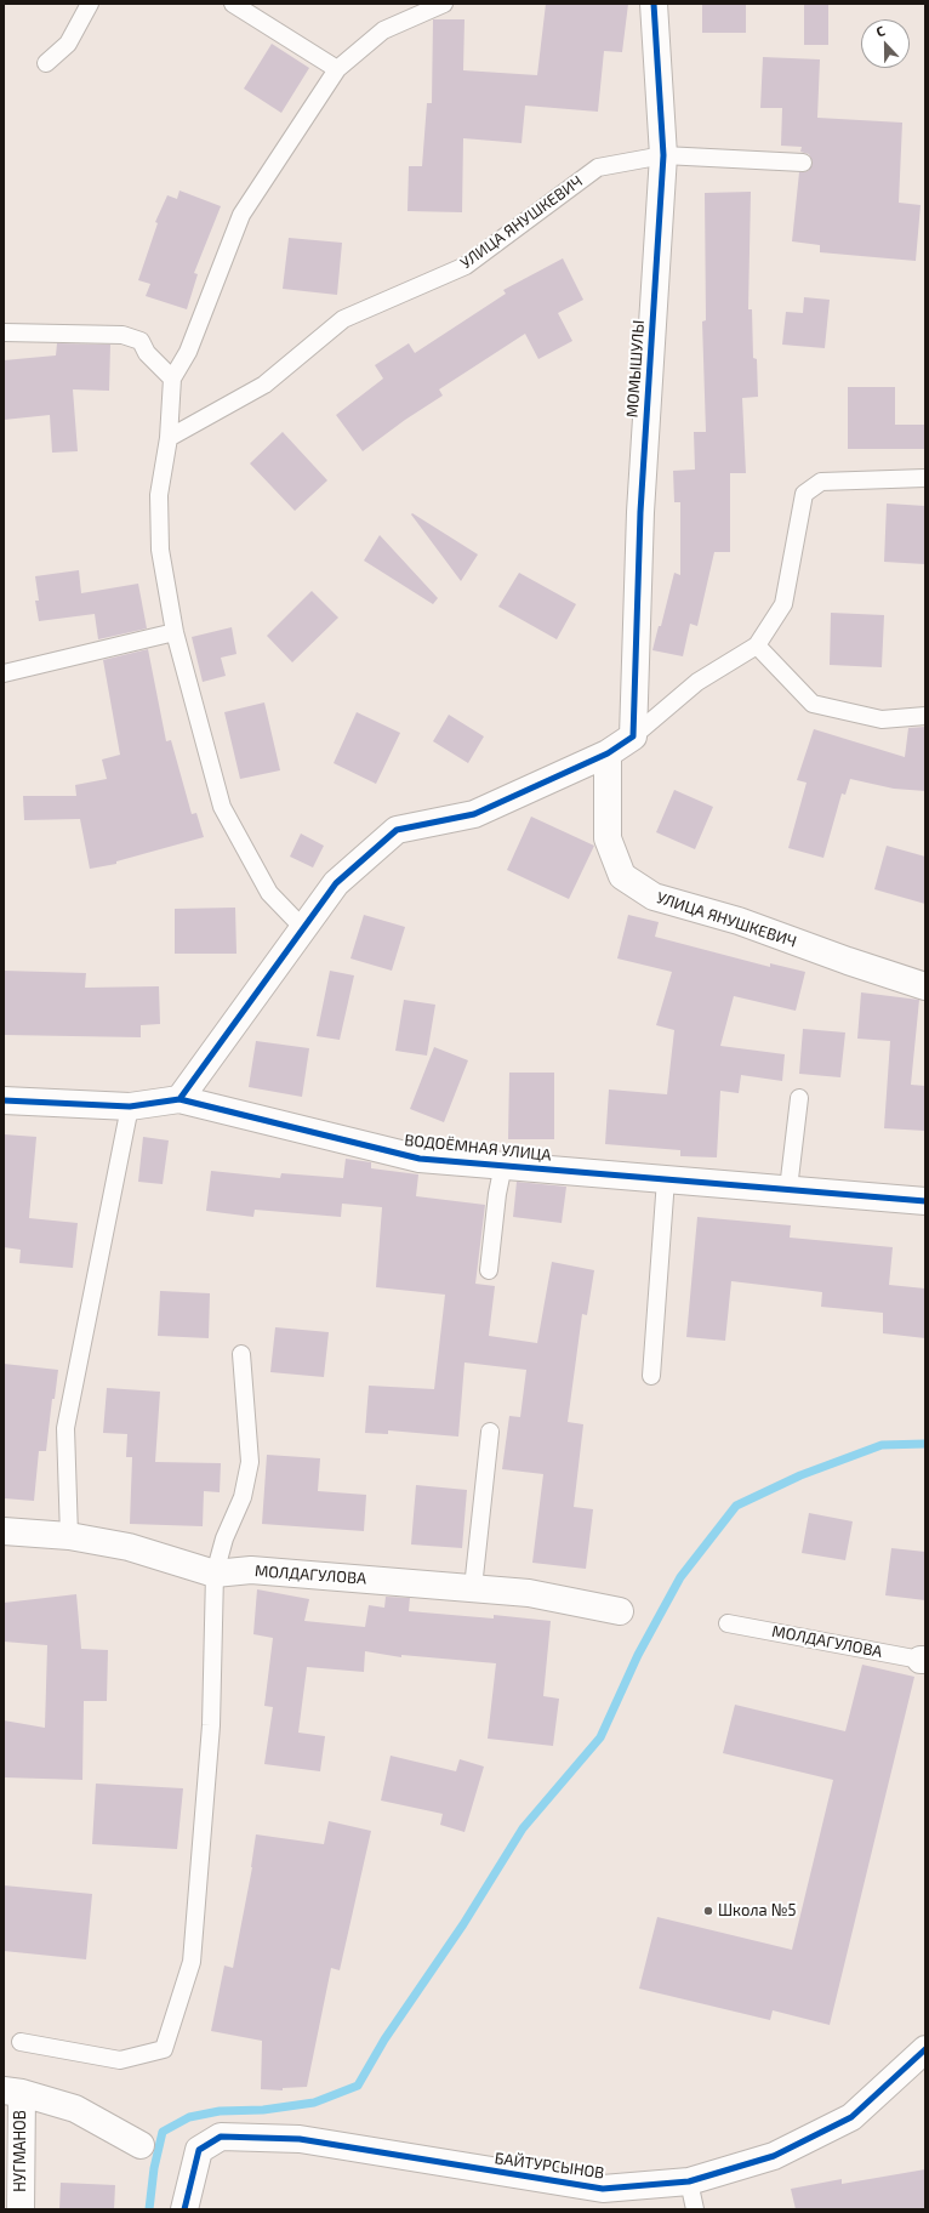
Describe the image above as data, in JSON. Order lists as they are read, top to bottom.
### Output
{
  "streets": {
    "street": [
      "УЛИЦА ЯНУШКЕВИЧ",
      "МОМЫШУЛЫ",
      "ВОДОЁМНАЯ УЛИЦА",
      "МОЛДАГУЛОВА",
      "НУГМАНОВ",
      "БАЙТУРСЫНОВ"
    ]
  },
  "crossings": [
    ["УЛИЦА ЯНУШКЕВИЧ", "МОМЫШУЛЫ"]
  ],
  "places": ["Школа №5"],
  "north": "top"
}
